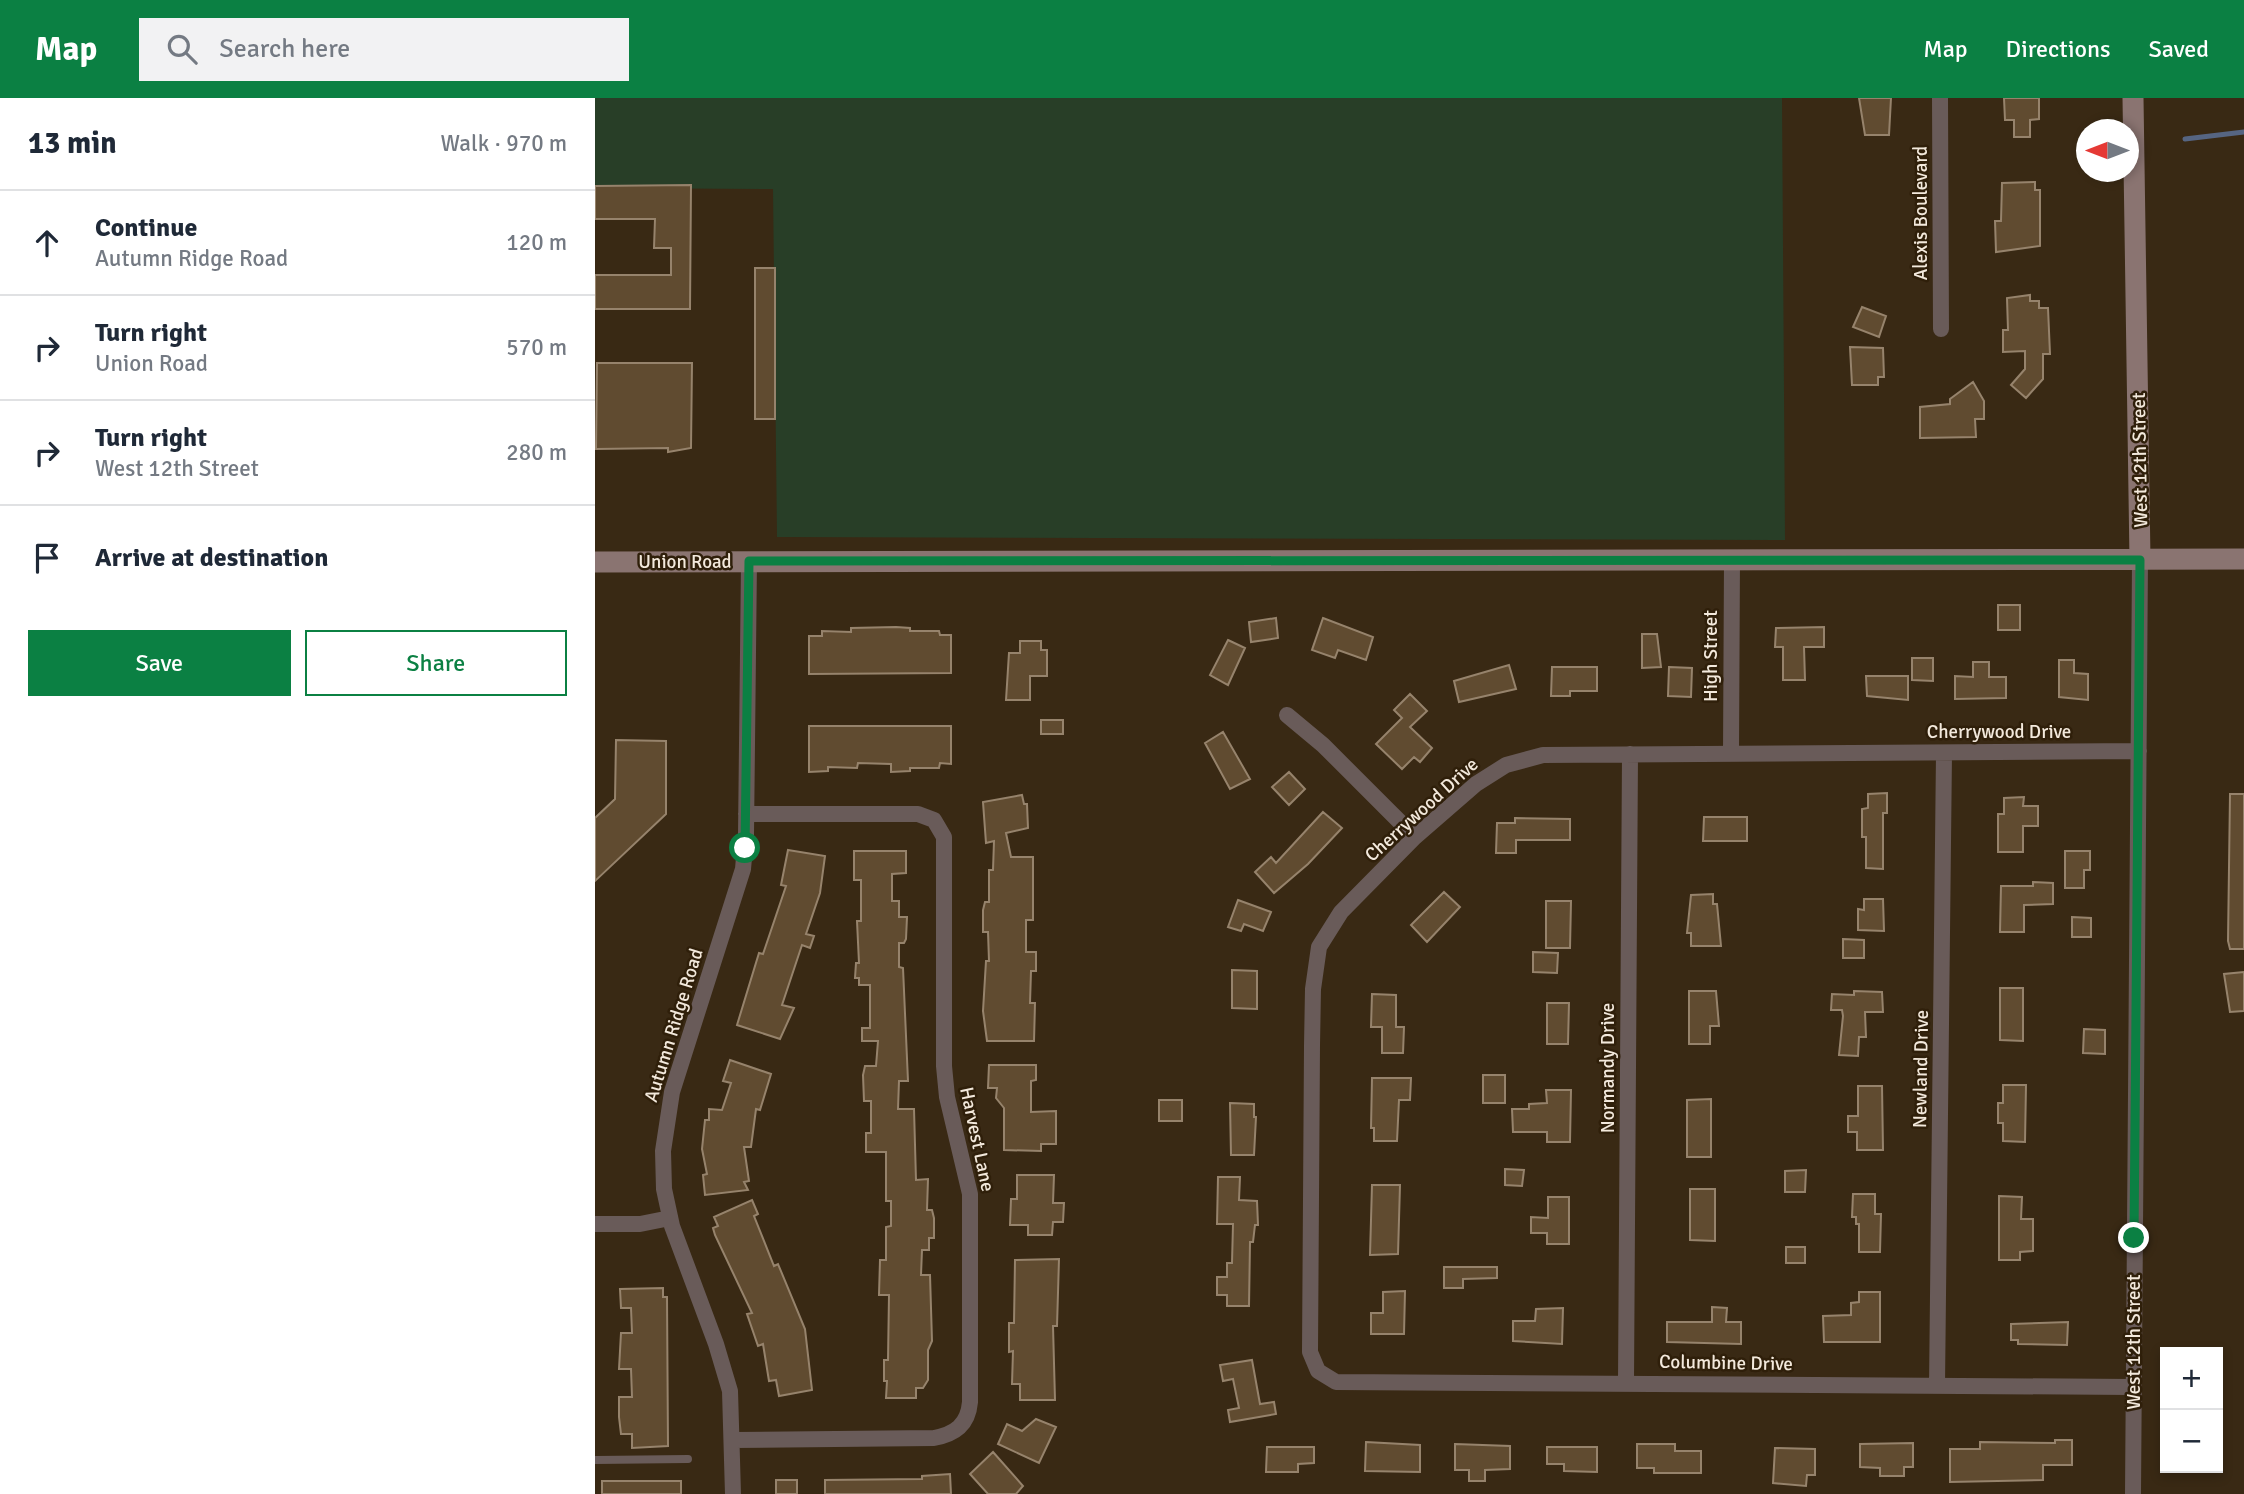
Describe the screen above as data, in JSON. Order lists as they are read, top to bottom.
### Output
{
  "streets": {
    "main road": ["West 12th Street", "Union Road"],
    "street": [
      "Alexis Boulevard",
      "High Street",
      "Cherrywood Drive",
      "Autumn Ridge Road",
      "Normandy Drive",
      "Newland Drive",
      "Harvest Lane",
      "Columbine Drive"
    ]
  },
  "crossings": [
    ["West 12th Street", "Union Road"],
    ["West 12th Street", "Cherrywood Drive"],
    ["West 12th Street", "Columbine Drive"],
    ["Union Road", "High Street"],
    ["Union Road", "Autumn Ridge Road"],
    ["High Street", "Cherrywood Drive"],
    ["Cherrywood Drive", "Normandy Drive"],
    ["Cherrywood Drive", "Newland Drive"],
    ["Cherrywood Drive", "Columbine Drive"],
    ["Autumn Ridge Road", "Harvest Lane"],
    ["Normandy Drive", "Columbine Drive"],
    ["Newland Drive", "Columbine Drive"]
  ],
  "north": "left",
  "page": {
    "header": "Map",
    "search": "Search here",
    "nav": ["Map", "Directions", "Saved"],
    "heading": ["13 min", "Walk · 970 m"],
    "list": [
      ["Continue", "Autumn Ridge Road", "120 m"],
      ["Turn right", "Union Road", "570 m"],
      ["Turn right", "West 12th Street", "280 m"],
      "Arrive at destination"
    ],
    "buttons": ["Save", "Share"],
    "map_buttons": ["+", "−"]
  }
}
